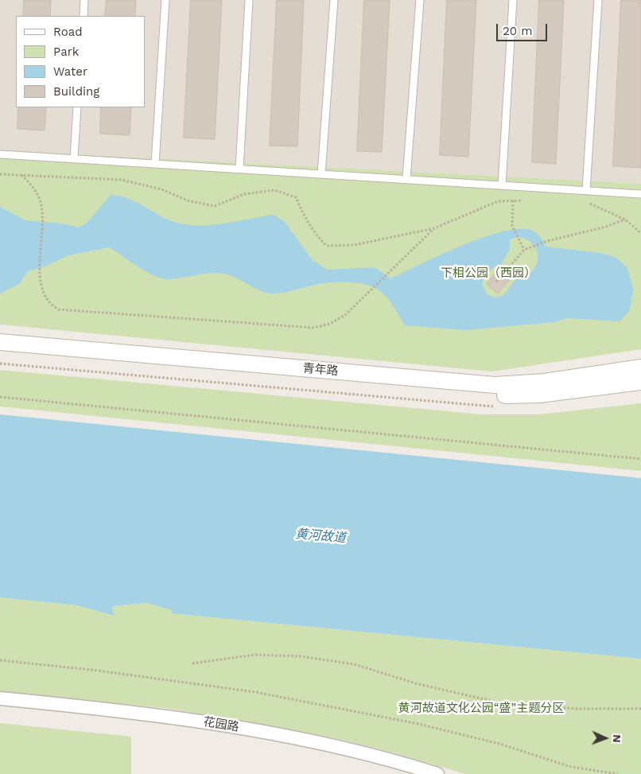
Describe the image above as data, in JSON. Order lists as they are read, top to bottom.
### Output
{
  "streets": {
    "street": ["青年路", "花园路"]
  },
  "water": ["黄河故道"],
  "parks": ["下相公园（西园）", "黄河故道文化公园“盛”主题分区"],
  "legend": [
    "Road",
    "Park",
    "Water",
    "Building"
  ],
  "scale_bar": "20 m",
  "north": "right"
}
